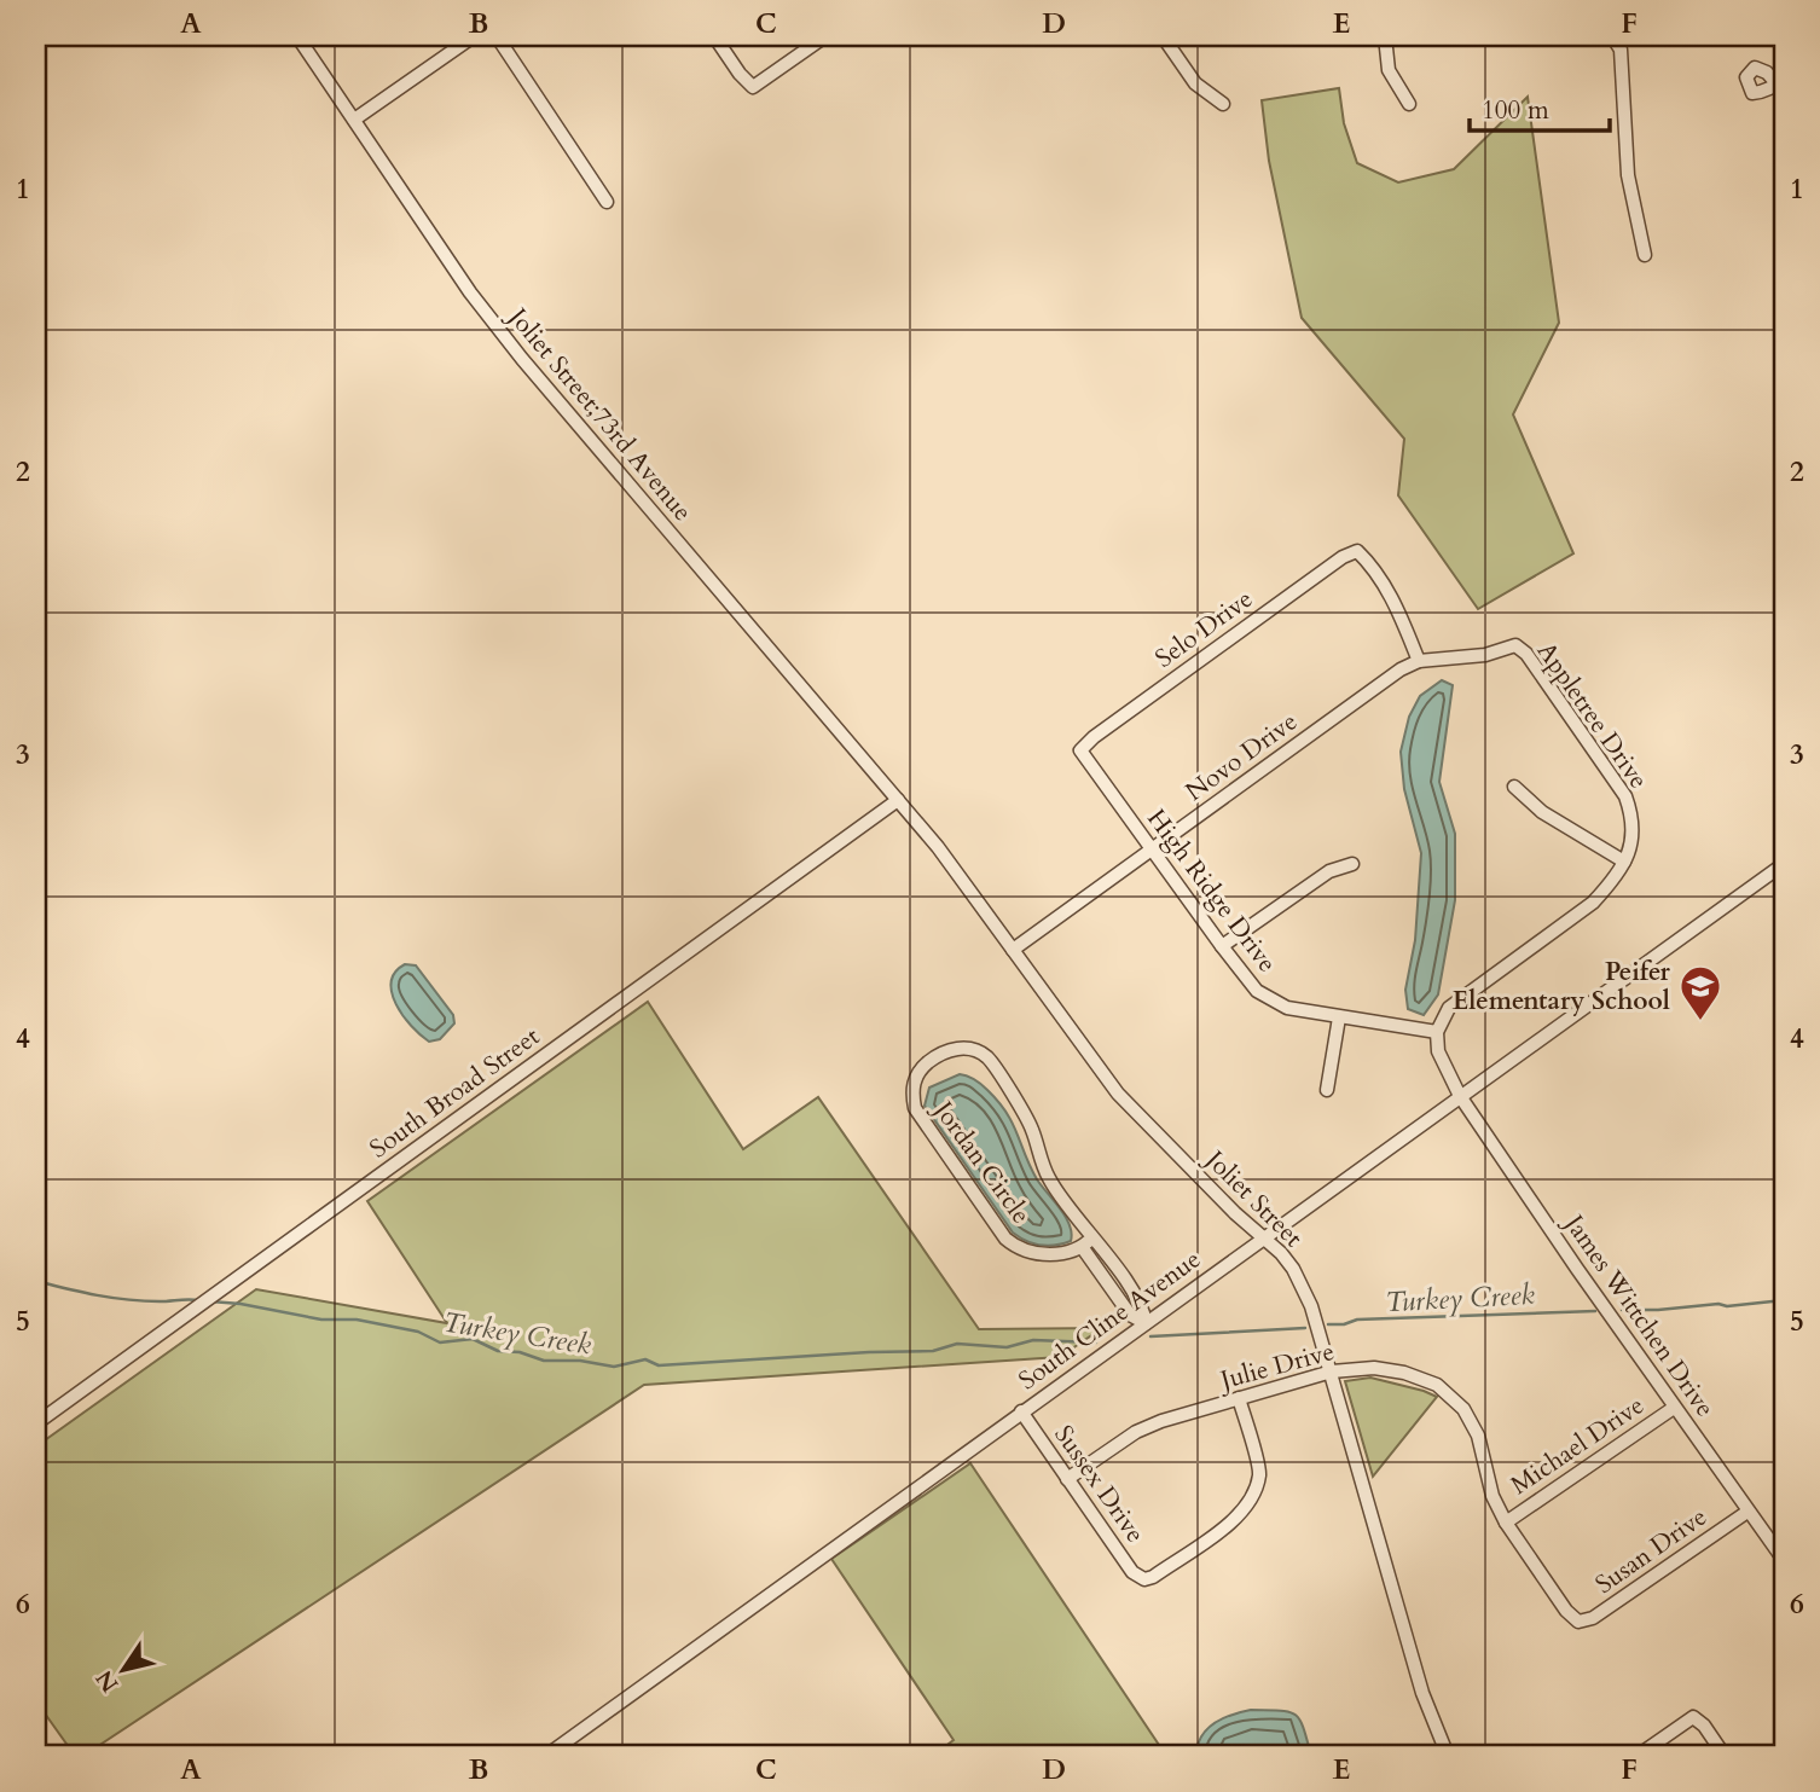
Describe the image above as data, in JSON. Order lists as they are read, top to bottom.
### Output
{
  "streets": {
    "street": [
      "Joliet Street;73rd Avenue",
      "Selo Drive",
      "Appletree Drive",
      "Novo Drive",
      "High Ridge Drive",
      "South Broad Street",
      "Jordan Circle",
      "Joliet Street",
      "James Wittchen Drive",
      "South Cline Avenue",
      "Julie Drive",
      "Michael Drive",
      "Sussex Drive",
      "Susan Drive"
    ]
  },
  "crossings": [
    ["Joliet Street;73rd Avenue", "South Broad Street"],
    ["Joliet Street;73rd Avenue", "Joliet Street"],
    ["Selo Drive", "Novo Drive"],
    ["Selo Drive", "High Ridge Drive"],
    ["Appletree Drive", "Novo Drive"],
    ["Novo Drive", "High Ridge Drive"],
    ["Novo Drive", "Joliet Street"],
    ["High Ridge Drive", "James Wittchen Drive"],
    ["South Broad Street", "Joliet Street"],
    ["Jordan Circle", "South Cline Avenue"],
    ["Joliet Street", "South Cline Avenue"],
    ["Joliet Street", "Julie Drive"],
    ["James Wittchen Drive", "South Cline Avenue"],
    ["James Wittchen Drive", "Michael Drive"],
    ["James Wittchen Drive", "Susan Drive"],
    ["South Cline Avenue", "Sussex Drive"],
    ["Julie Drive", "Michael Drive"],
    ["Julie Drive", "Sussex Drive"],
    ["Julie Drive", "Susan Drive"]
  ],
  "water": ["Turkey Creek"],
  "places": {
    "school or university": ["Peifer Elementary School"]
  },
  "scale_bar": "100 m",
  "north": "bottom left",
  "grid": {
    "columns": [
      "A",
      "B",
      "C",
      "D",
      "E",
      "F"
    ],
    "rows": [
      "1",
      "2",
      "3",
      "4",
      "5",
      "6"
    ]
  }
}
